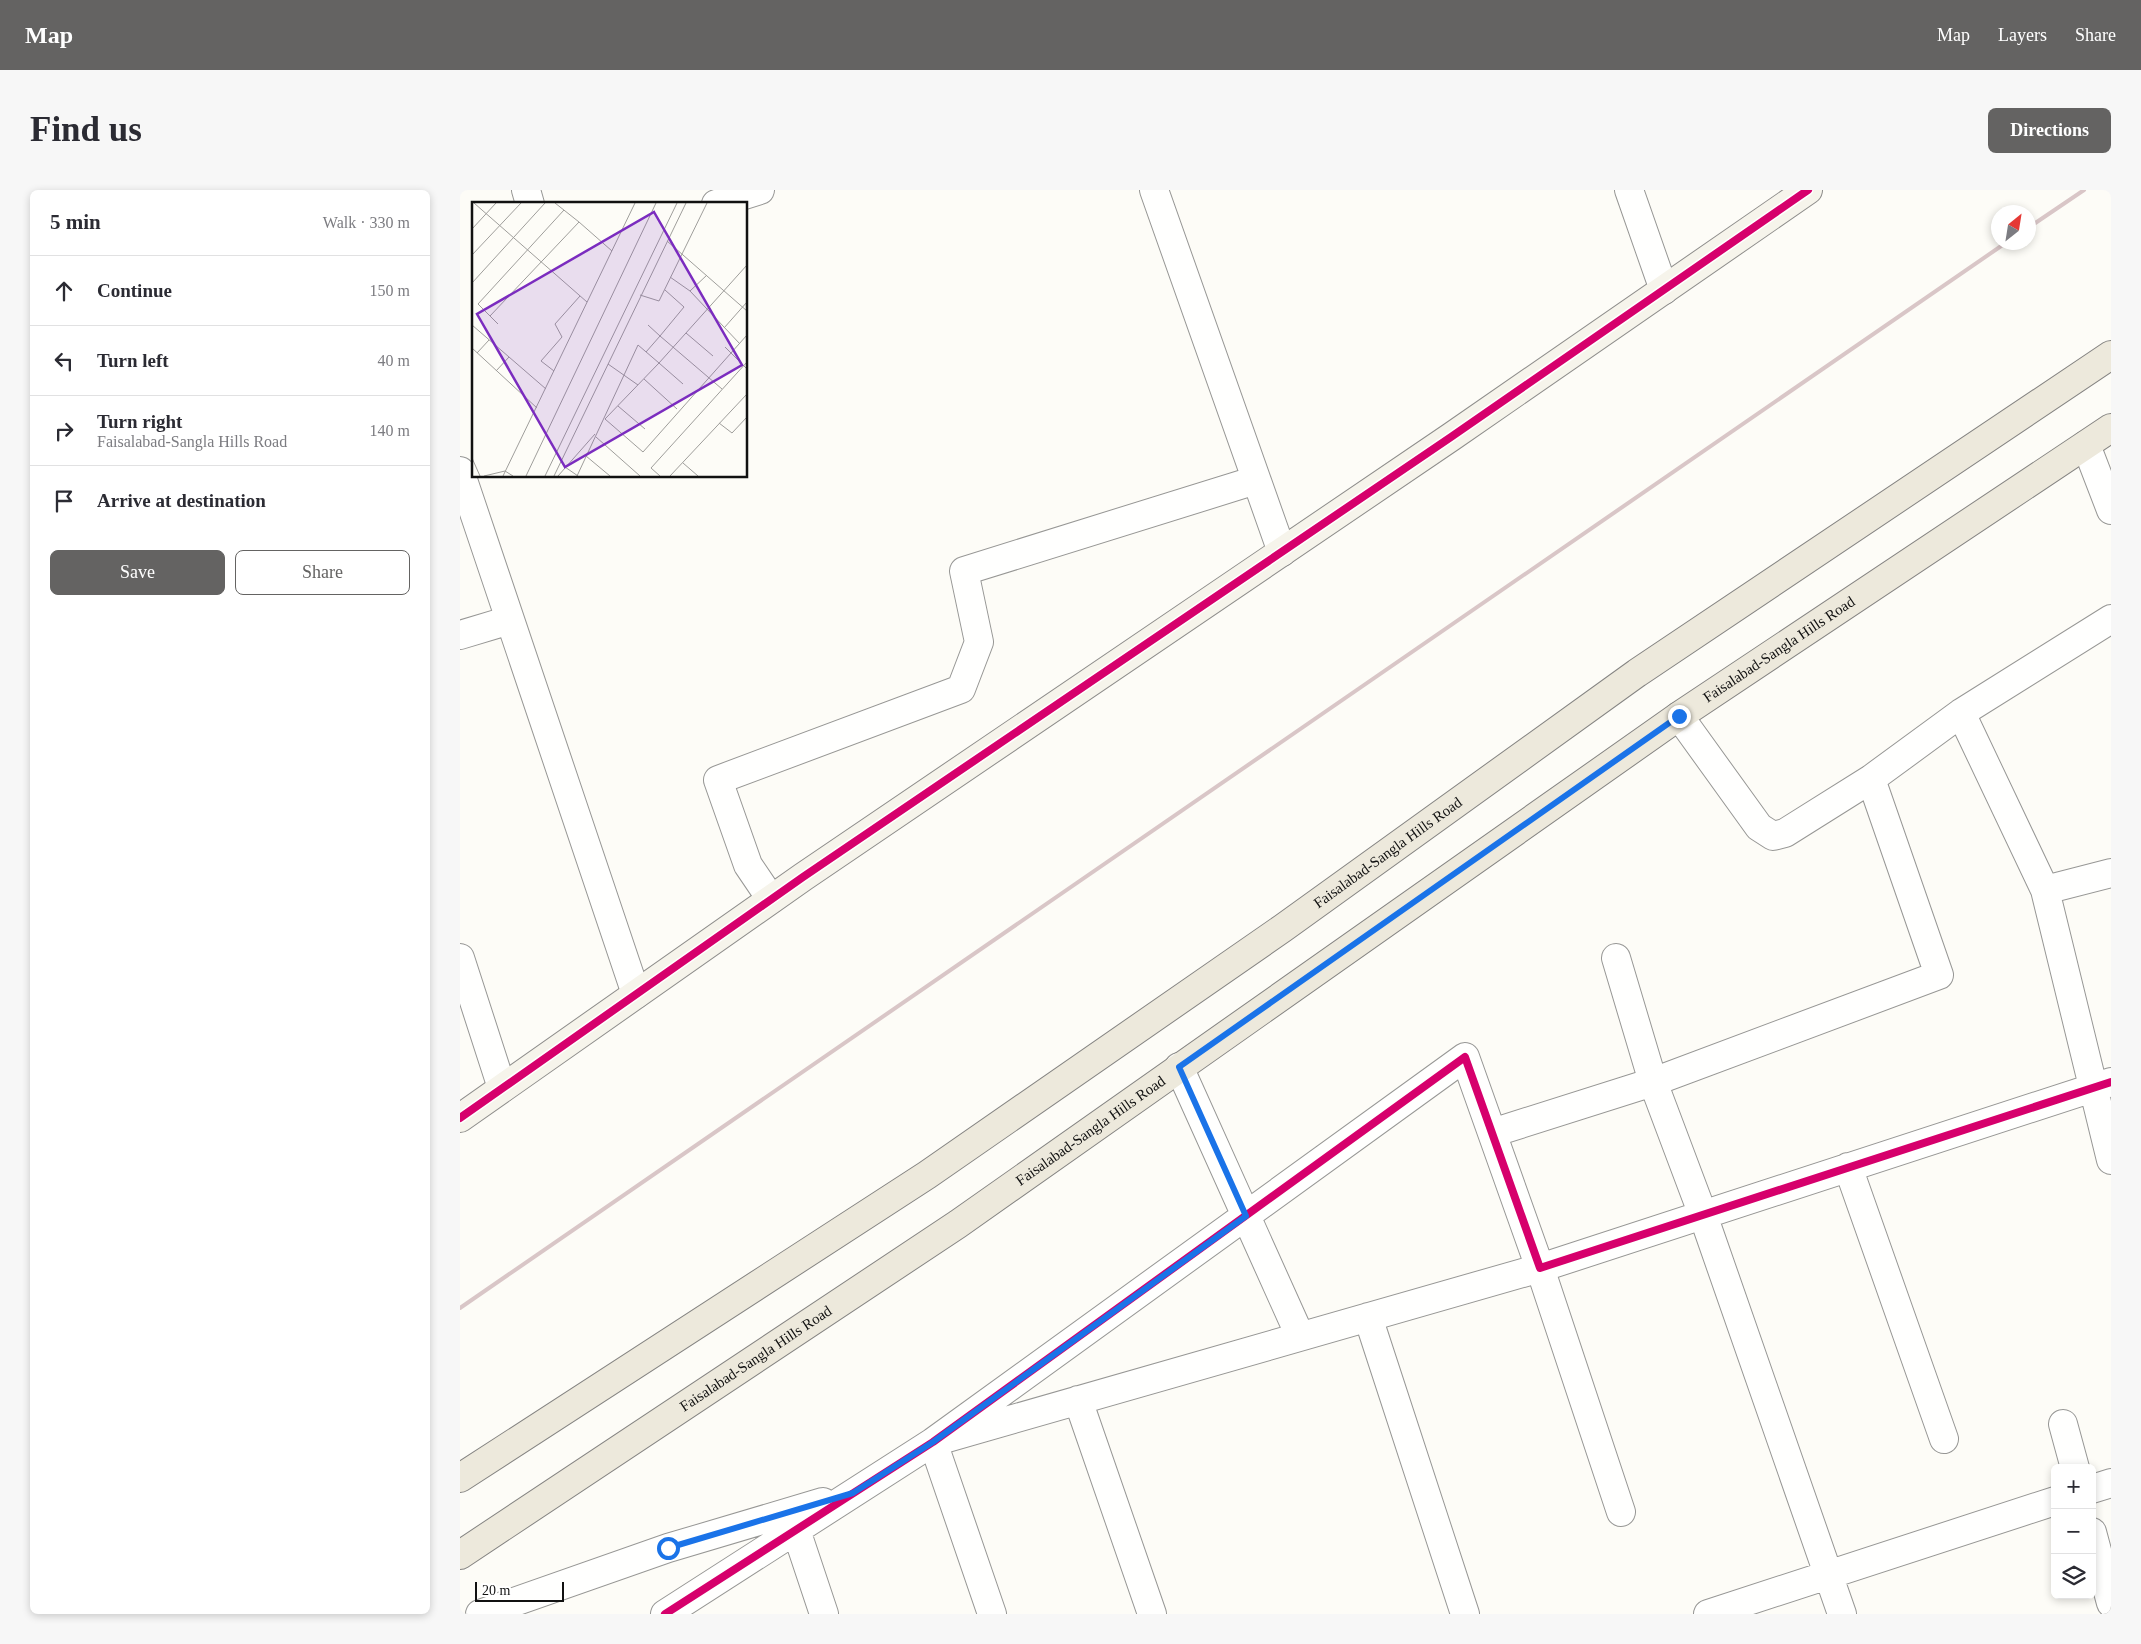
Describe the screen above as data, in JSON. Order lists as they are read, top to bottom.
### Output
{
  "streets": {
    "main road": ["Faisalabad-Sangla Hills Road"]
  },
  "scale_bar": "20 m",
  "north": "top right",
  "page": {
    "header": "Map",
    "nav": ["Map", "Layers", "Share"],
    "buttons": [
      "Directions",
      ["Save", "Share"]
    ],
    "title": "Find us",
    "heading": ["5 min", "Walk · 330 m"],
    "list": [
      ["Continue", "150 m"],
      ["Turn left", "40 m"],
      ["Turn right", "Faisalabad-Sangla Hills Road", "140 m"],
      "Arrive at destination"
    ],
    "map_buttons": ["+", "−"],
    "scale": "20 m"
  }
}
